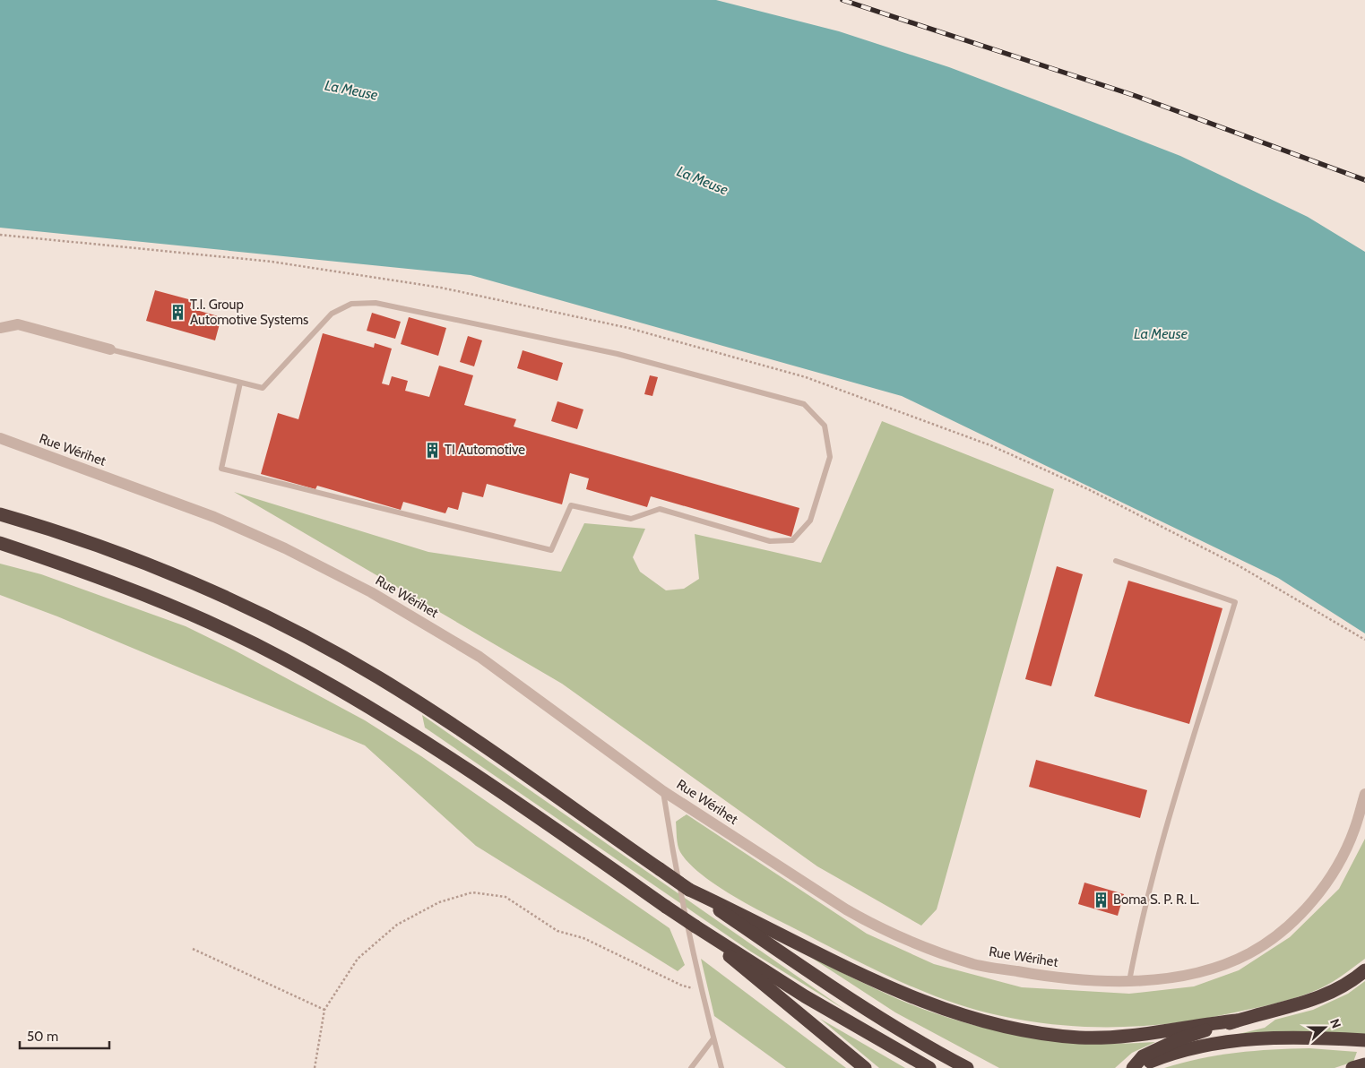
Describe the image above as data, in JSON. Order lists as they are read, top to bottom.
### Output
{
  "streets": {
    "street": ["Rue Wérihet"]
  },
  "water": ["La Meuse"],
  "places": {
    "building": ["T.I. Group Automotive Systems", "TI Automotive", "Boma S. P. R. L."]
  },
  "scale_bar": "50 m",
  "north": "right"
}
